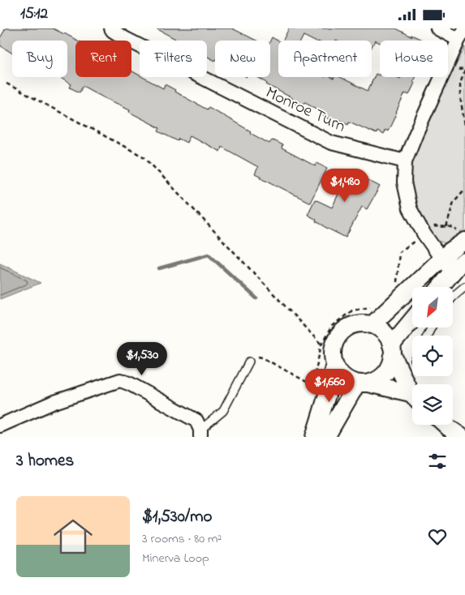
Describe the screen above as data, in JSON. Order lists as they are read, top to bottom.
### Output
{
  "streets": {
    "street": ["Monroe Turn"]
  },
  "north": "bottom left",
  "page": {
    "status": "15:12",
    "chip": [
      "Buy",
      "Rent",
      "Filters",
      "New",
      "Apartment",
      "House"
    ],
    "price": ["$1,480", "$1,530", "$1,660"],
    "heading": "3 homes",
    "list": [
      {
        "name": "$1,530/mo",
        "note": "3 rooms · 80 m² · Minerva Loop"
      }
    ]
  }
}
